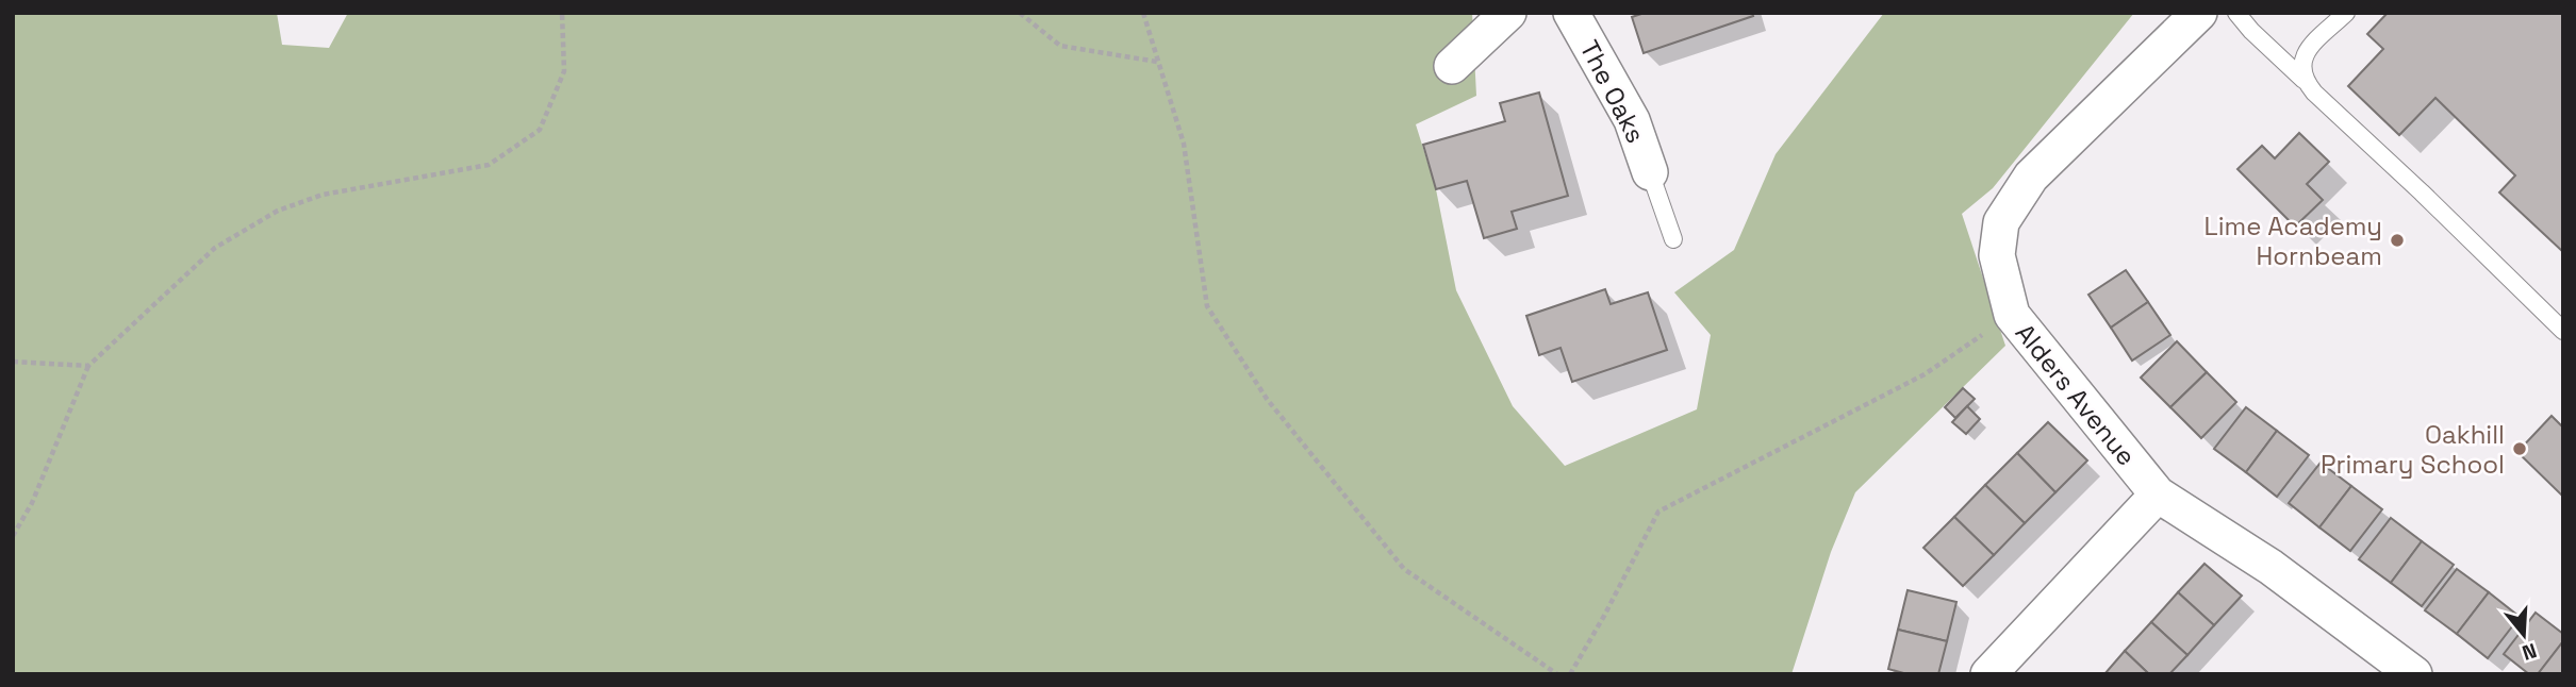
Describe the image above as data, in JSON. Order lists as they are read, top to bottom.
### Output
{
  "streets": {
    "street": ["The Oaks", "Alders Avenue"]
  },
  "places": ["Lime Academy Hornbeam", "Oakhill Primary School"],
  "north": "bottom"
}
